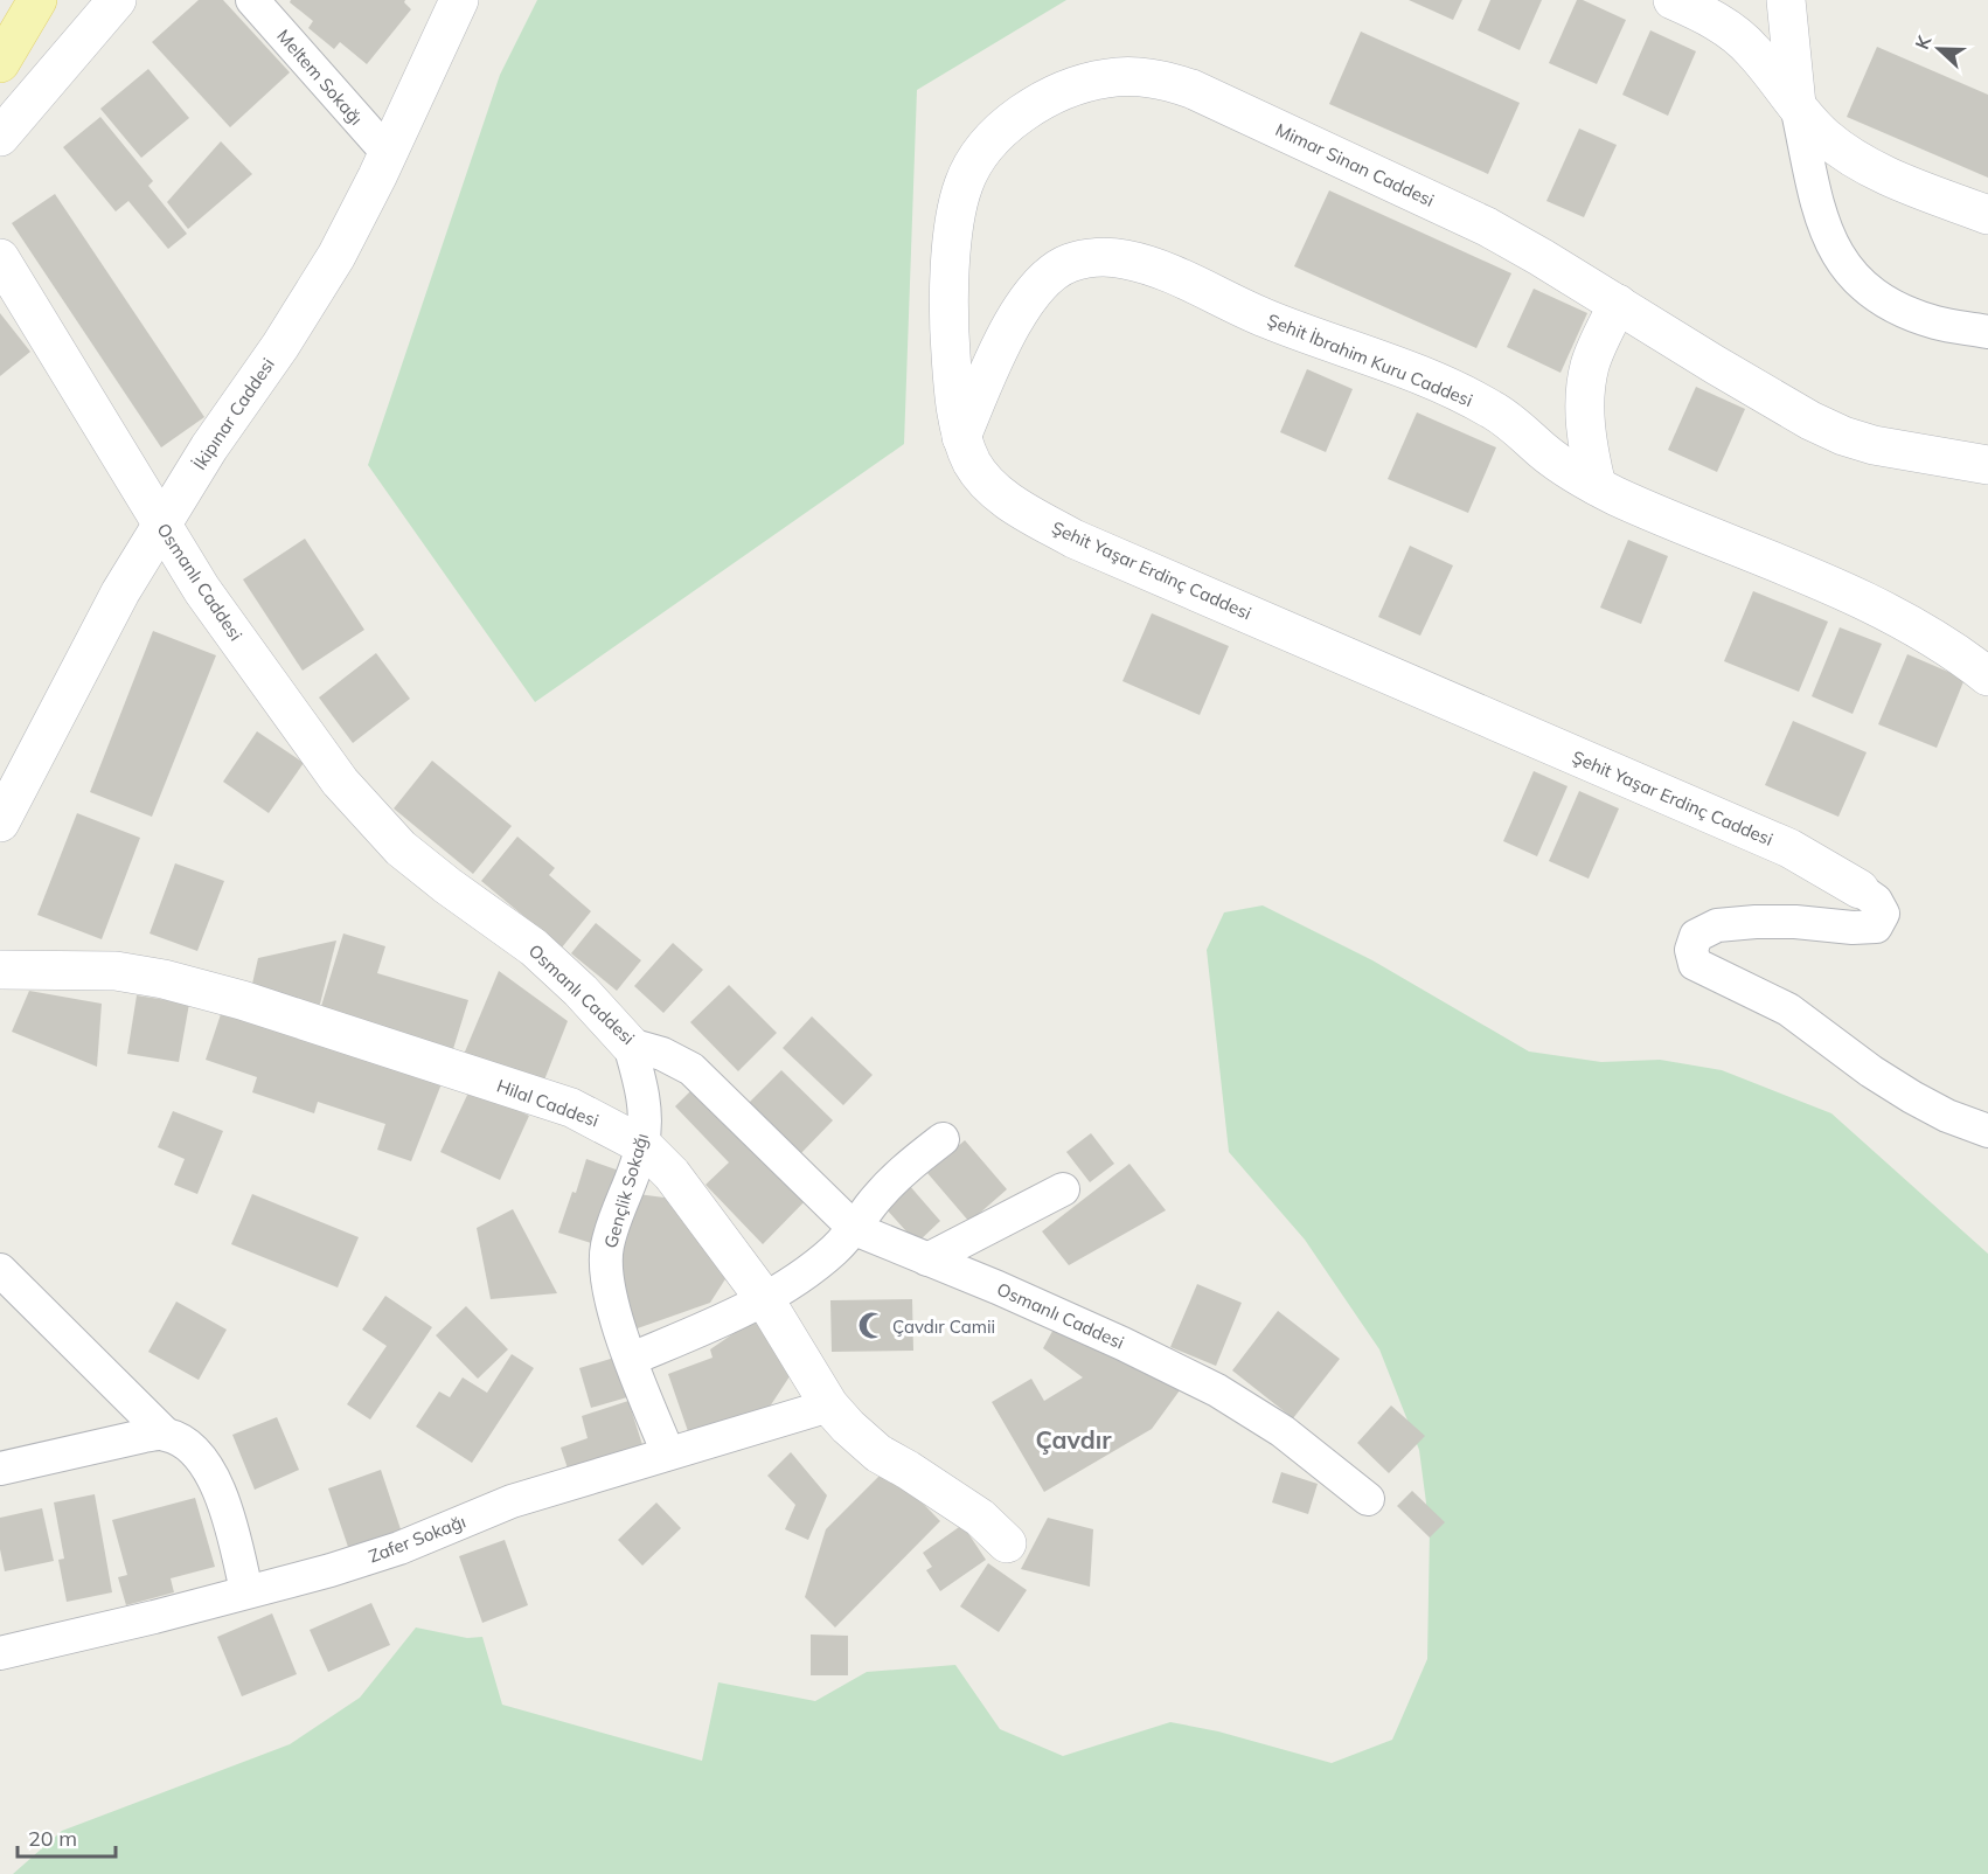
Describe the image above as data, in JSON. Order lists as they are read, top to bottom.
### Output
{
  "streets": {
    "street": [
      "Meltem Sokağı",
      "Mimar Sinan Caddesi",
      "Şehit İbrahim Kuru Caddesi",
      "İkipınar Caddesi",
      "Şehit Yaşar Erdinç Caddesi",
      "Osmanlı Caddesi",
      "Hilal Caddesi",
      "Gençlik Sokağı",
      "Zafer Sokağı"
    ]
  },
  "crossings": [
    ["Meltem Sokağı", "İkipınar Caddesi"],
    ["Mimar Sinan Caddesi", "Şehit İbrahim Kuru Caddesi"],
    ["Mimar Sinan Caddesi", "Şehit Yaşar Erdinç Caddesi"],
    ["Şehit İbrahim Kuru Caddesi", "Şehit Yaşar Erdinç Caddesi"],
    ["İkipınar Caddesi", "Osmanlı Caddesi"],
    ["Osmanlı Caddesi", "Gençlik Sokağı"],
    ["Hilal Caddesi", "Gençlik Sokağı"],
    ["Hilal Caddesi", "Zafer Sokağı"],
    ["Gençlik Sokağı", "Zafer Sokağı"]
  ],
  "districts": ["Çavdır"],
  "places": {
    "mosque": ["Çavdır Camii"]
  },
  "scale_bar": "20 m",
  "north": "left"
}
